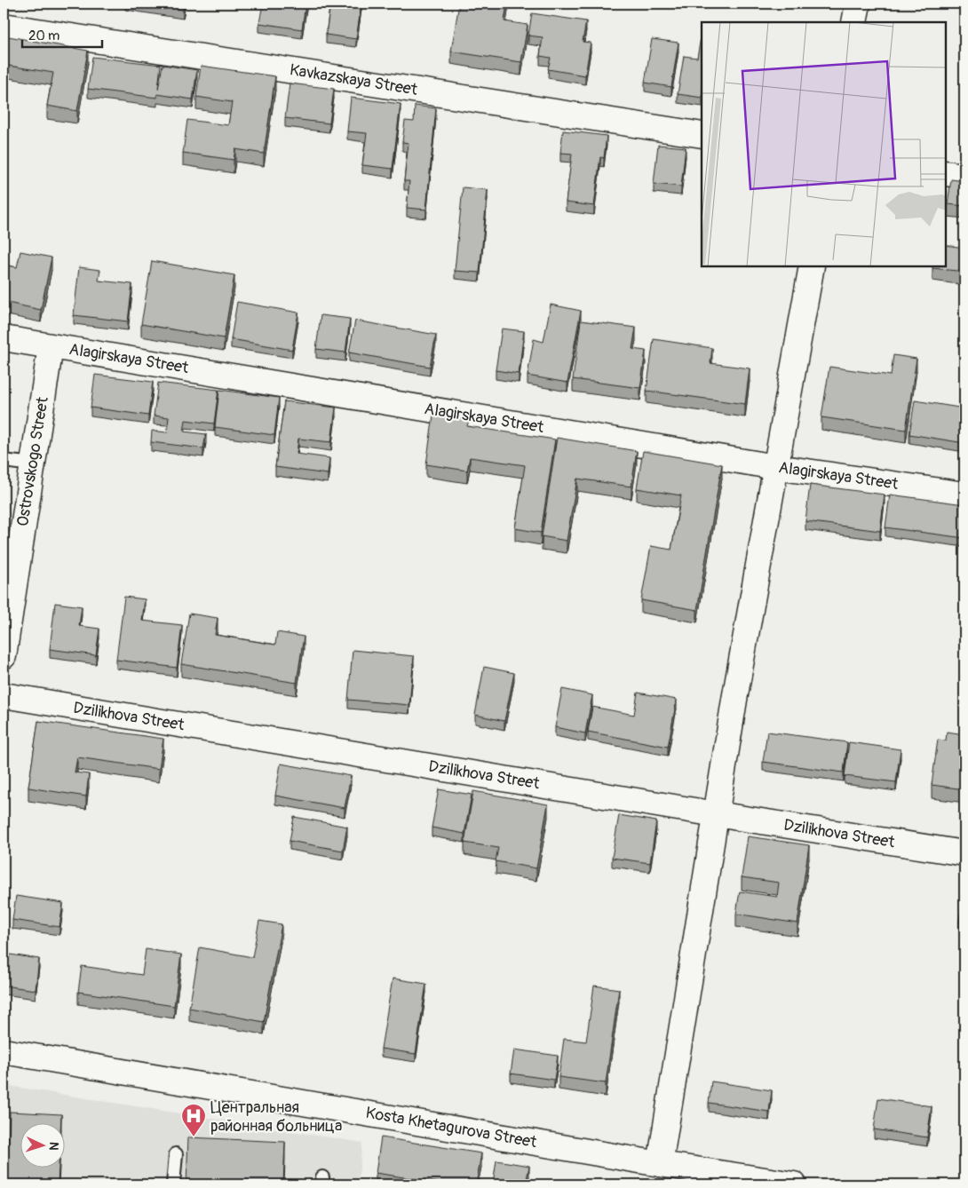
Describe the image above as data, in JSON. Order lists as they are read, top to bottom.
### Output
{
  "streets": {
    "street": [
      "Kavkazskaya Street",
      "Alagirskaya Street",
      "Ostrovskogo Street",
      "Dzilikhova Street",
      "Kosta Khetagurova Street"
    ]
  },
  "crossings": [
    ["Alagirskaya Street", "Ostrovskogo Street"]
  ],
  "places": {
    "hospital": ["Центральная районная больница"]
  },
  "scale_bar": "20 m",
  "north": "right"
}
